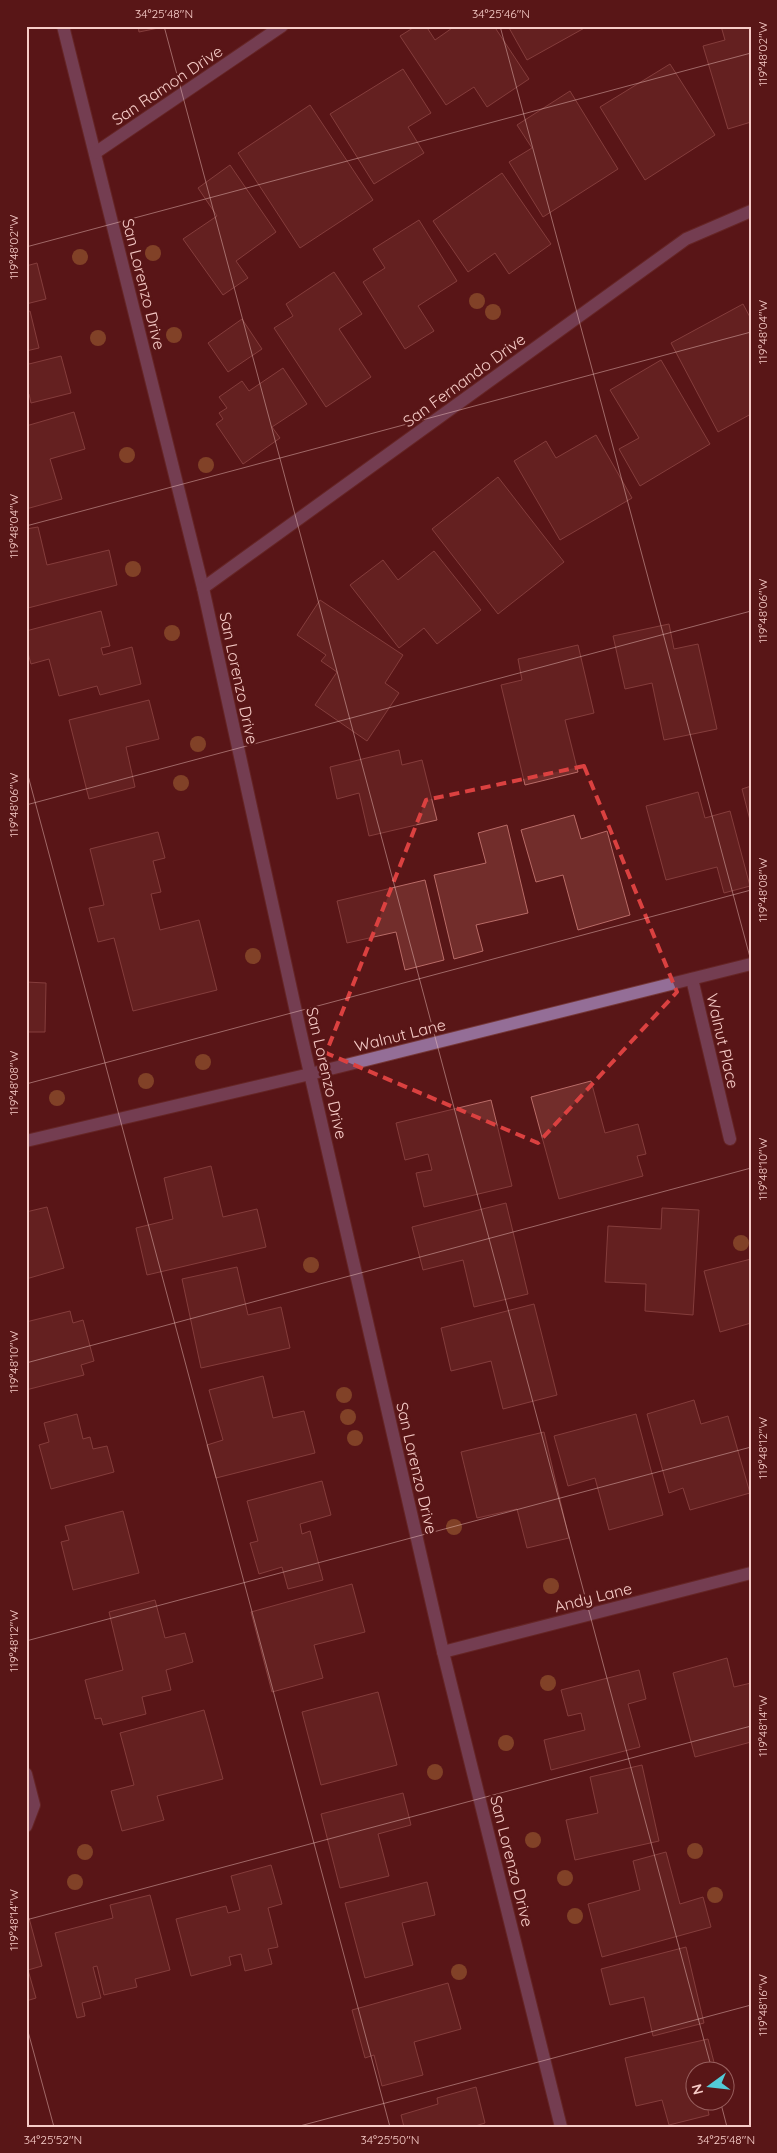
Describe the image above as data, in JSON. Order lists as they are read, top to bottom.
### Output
{
  "streets": {
    "street": [
      "San Ramon Drive",
      "San Lorenzo Drive",
      "San Fernando Drive",
      "Walnut Lane",
      "Walnut Place",
      "Andy Lane"
    ]
  },
  "crossings": [
    ["San Ramon Drive", "San Lorenzo Drive"],
    ["San Lorenzo Drive", "San Fernando Drive"],
    ["San Lorenzo Drive", "Walnut Lane"],
    ["San Lorenzo Drive", "Andy Lane"],
    ["Walnut Lane", "Walnut Place"]
  ],
  "north": "left",
  "coordinates": [
    "34°25'48\"N",
    "34°25'46\"N",
    "119°48'02\"W",
    "119°48'04\"W",
    "119°48'06\"W",
    "119°48'08\"W",
    "119°48'10\"W",
    "119°48'12\"W",
    "119°48'14\"W",
    "119°48'16\"W",
    "34°25'52\"N",
    "34°25'50\"N"
  ]
}
